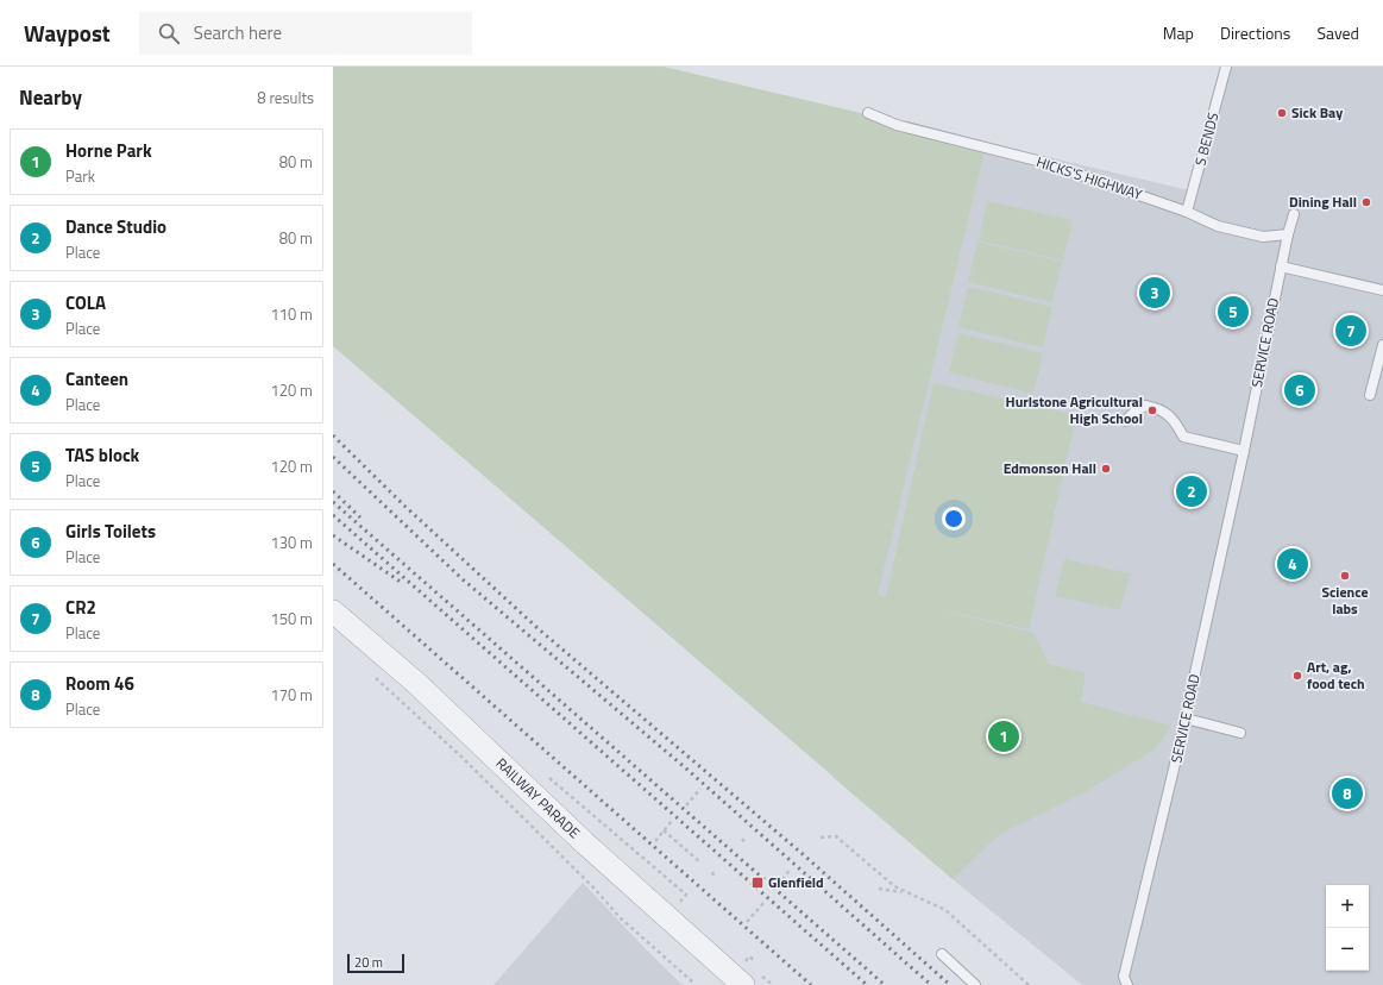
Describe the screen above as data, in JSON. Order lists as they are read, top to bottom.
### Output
{
  "streets": {
    "street": ["RAILWAY PARADE"],
    "lane": ["S BENDS", "HICKS'S HIGHWAY", "SERVICE ROAD"]
  },
  "crossings": [
    ["S BENDS", "HICKS'S HIGHWAY"],
    ["HICKS'S HIGHWAY", "SERVICE ROAD"]
  ],
  "places": {
    "other": [
      "Sick Bay",
      "Dining Hall",
      "Hurlstone Agricultural High School",
      "Edmonson Hall",
      "Science labs",
      "Art, ag, food tech"
    ],
    "transit": ["Glenfield"]
  },
  "scale_bar": "20 m",
  "page": {
    "header": "Waypost",
    "search": "Search here",
    "nav": ["Map", "Directions", "Saved"],
    "heading": ["Nearby", "8 results"],
    "list": [
      {
        "mark": "1",
        "name": "Horne Park",
        "note": "Park",
        "value": "80 m"
      },
      {
        "mark": "2",
        "name": "Dance Studio",
        "note": "Place",
        "value": "80 m"
      },
      {
        "mark": "3",
        "name": "COLA",
        "note": "Place",
        "value": "110 m"
      },
      {
        "mark": "4",
        "name": "Canteen",
        "note": "Place",
        "value": "120 m"
      },
      {
        "mark": "5",
        "name": "TAS block",
        "note": "Place",
        "value": "120 m"
      },
      {
        "mark": "6",
        "name": "Girls Toilets",
        "note": "Place",
        "value": "130 m"
      },
      {
        "mark": "7",
        "name": "CR2",
        "note": "Place",
        "value": "150 m"
      },
      {
        "mark": "8",
        "name": "Room 46",
        "note": "Place",
        "value": "170 m"
      }
    ],
    "pins": [
      "3",
      "5",
      "7",
      "6",
      "2",
      "4",
      "1",
      "8"
    ],
    "map_buttons": ["+", "−"],
    "scale": "20 m"
  }
}
